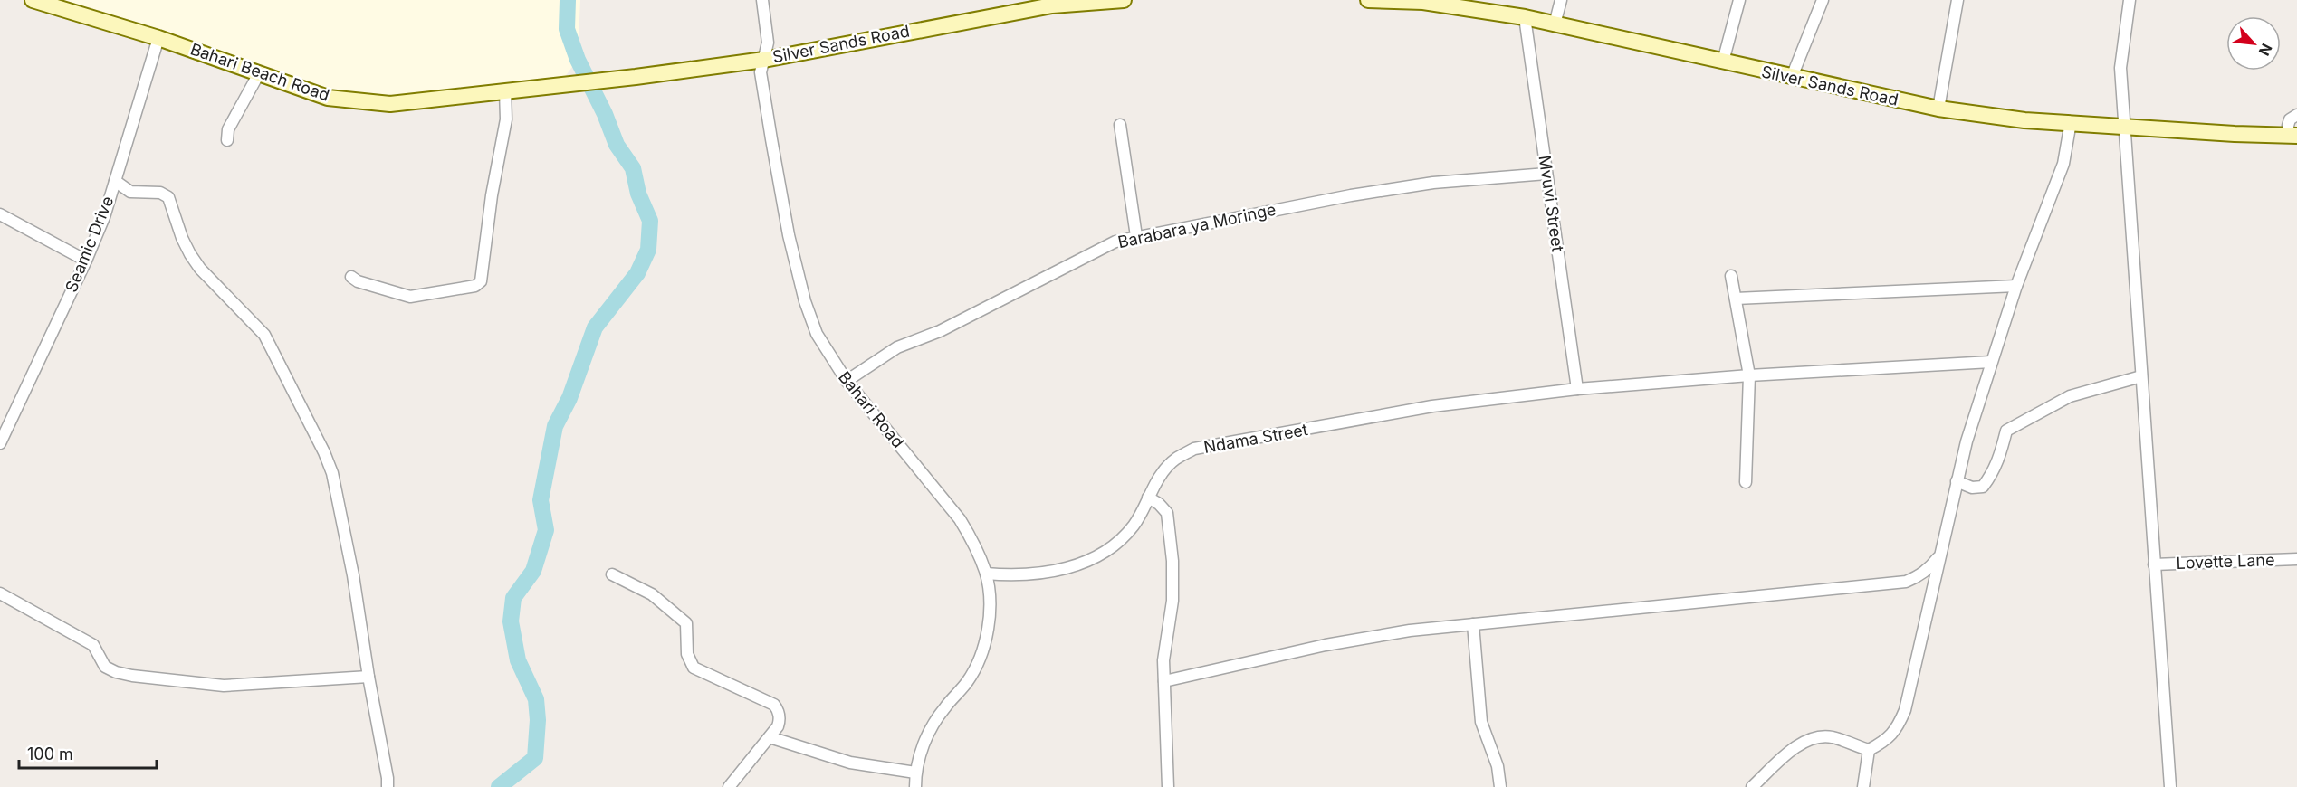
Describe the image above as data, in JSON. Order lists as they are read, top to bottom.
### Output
{
  "streets": {
    "street": [
      "Silver Sands Road",
      "Bahari Beach Road",
      "Mvuvi Street",
      "Barabara ya Moringe",
      "Seamic Drive",
      "Bahari Road",
      "Ndama Street",
      "Lovette Lane"
    ]
  },
  "crossings": [
    ["Silver Sands Road", "Bahari Beach Road"],
    ["Silver Sands Road", "Mvuvi Street"],
    ["Silver Sands Road", "Bahari Road"],
    ["Bahari Beach Road", "Seamic Drive"],
    ["Mvuvi Street", "Barabara ya Moringe"],
    ["Mvuvi Street", "Ndama Street"],
    ["Barabara ya Moringe", "Bahari Road"],
    ["Bahari Road", "Ndama Street"]
  ],
  "scale_bar": "100 m",
  "north": "bottom right"
}
